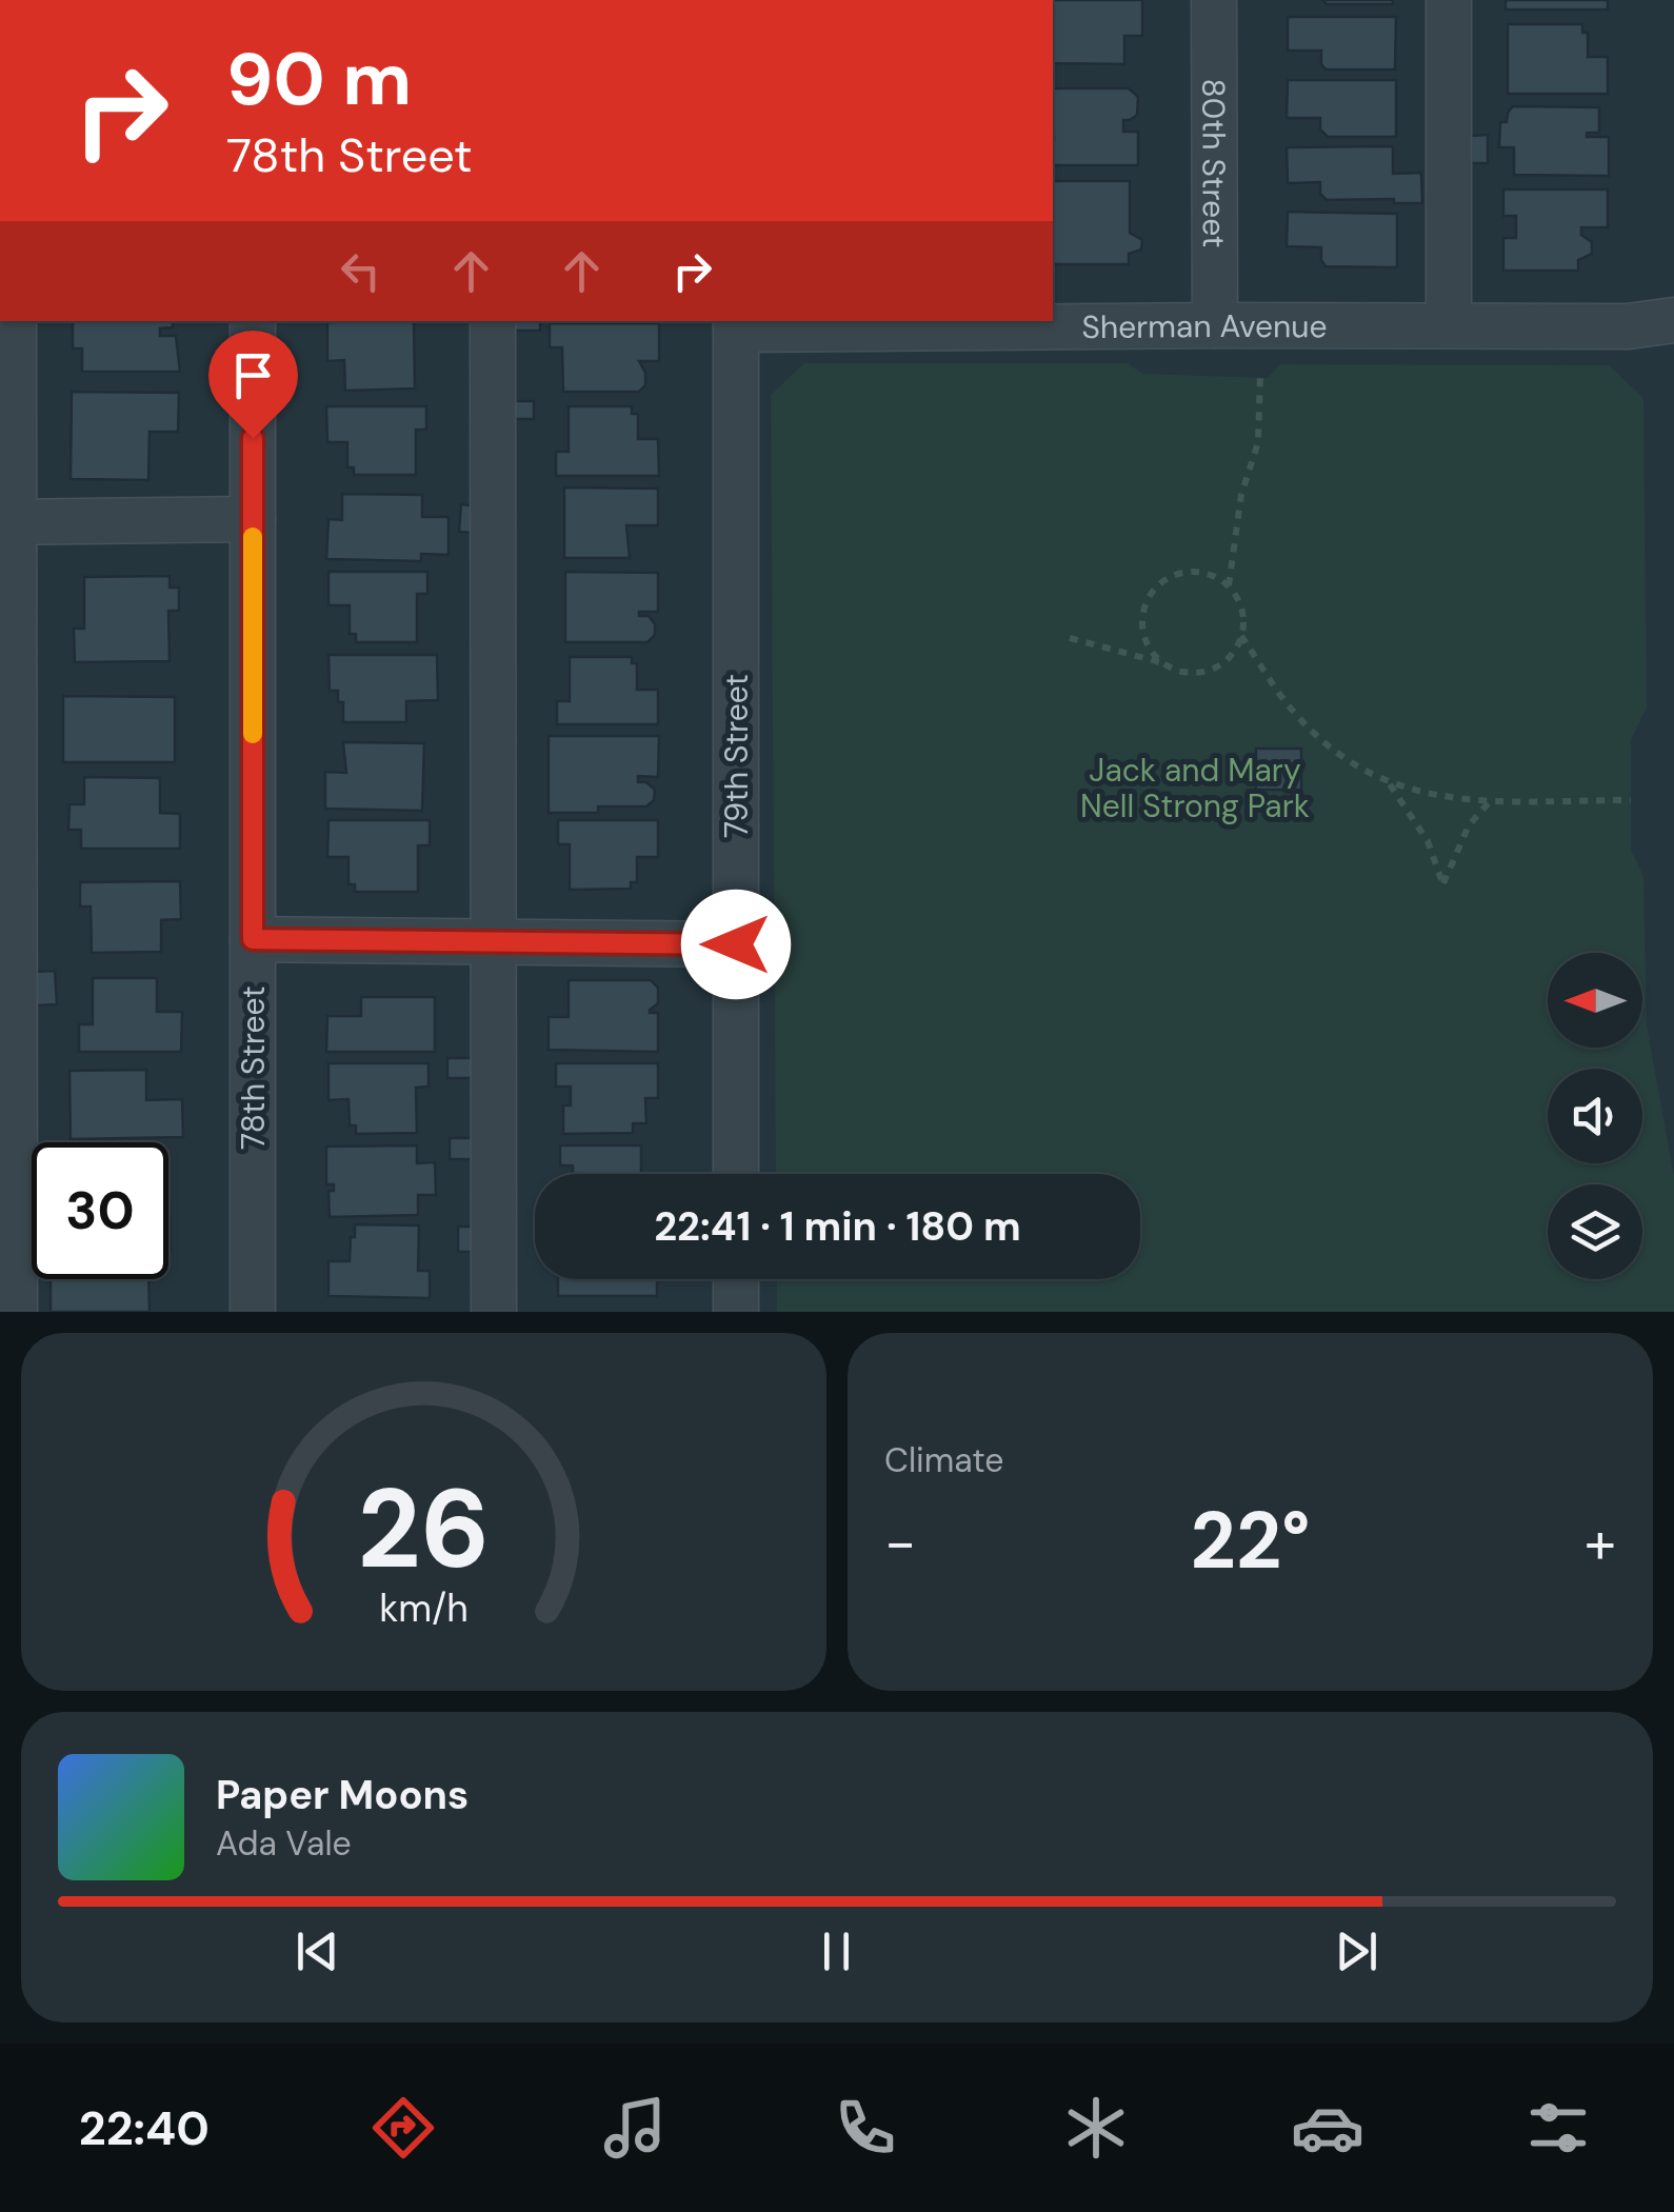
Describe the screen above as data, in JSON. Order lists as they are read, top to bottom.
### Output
{
  "streets": {
    "street": [
      "80th Street",
      "Sherman Avenue",
      "79th Street",
      "78th Street"
    ]
  },
  "crossings": [
    ["80th Street", "Sherman Avenue"],
    ["Sherman Avenue", "79th Street"]
  ],
  "parks": ["Jack and Mary Nell Strong Park"],
  "north": "left",
  "page": {
    "turn": ["90 m", "78th Street"],
    "limit": "30",
    "trip": "22:41 · 1 min · 180 m",
    "tile": "Climate",
    "heat": ["−", "22°", "+"],
    "song": ["Paper Moons", "Ada Vale"],
    "tabs": "22:40",
    "gauge": ["26", "km/h"]
  }
}
